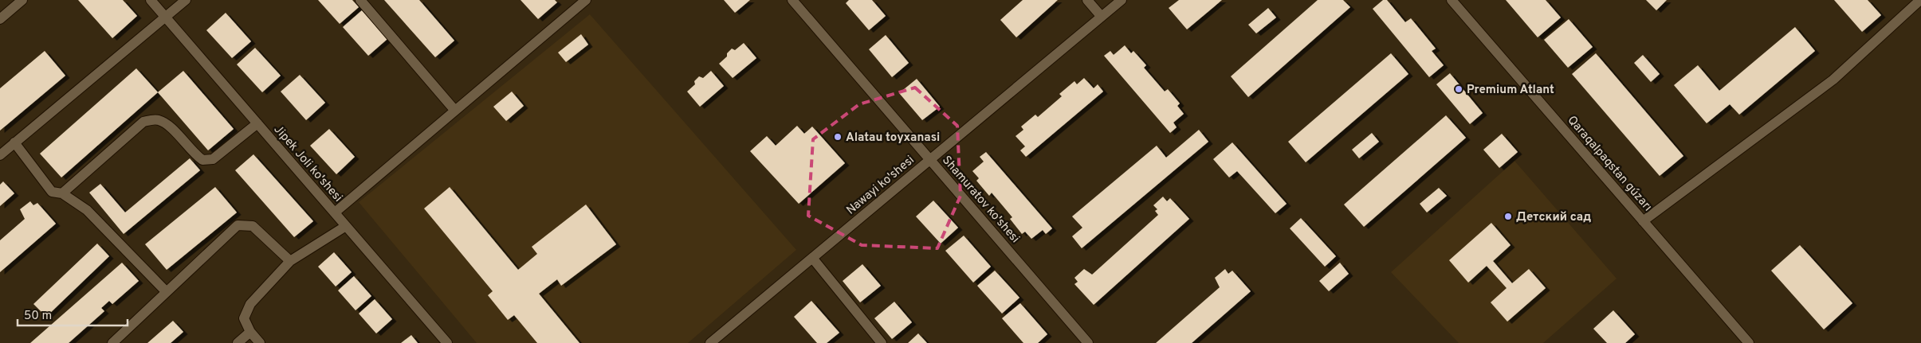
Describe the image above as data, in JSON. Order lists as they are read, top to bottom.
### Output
{
  "streets": {
    "street": [
      "Jipek Joli ko'shesi",
      "Qaraqalpaqstan gúzarı",
      "Nawayi ko'shesi",
      "Shamuratov ko'shesi"
    ]
  },
  "crossings": [
    ["Nawayi ko'shesi", "Shamuratov ko'shesi"]
  ],
  "places": ["Premium Atlant", "Alatau toyxanasi", "Детский сад"],
  "scale_bar": "50 m"
}
